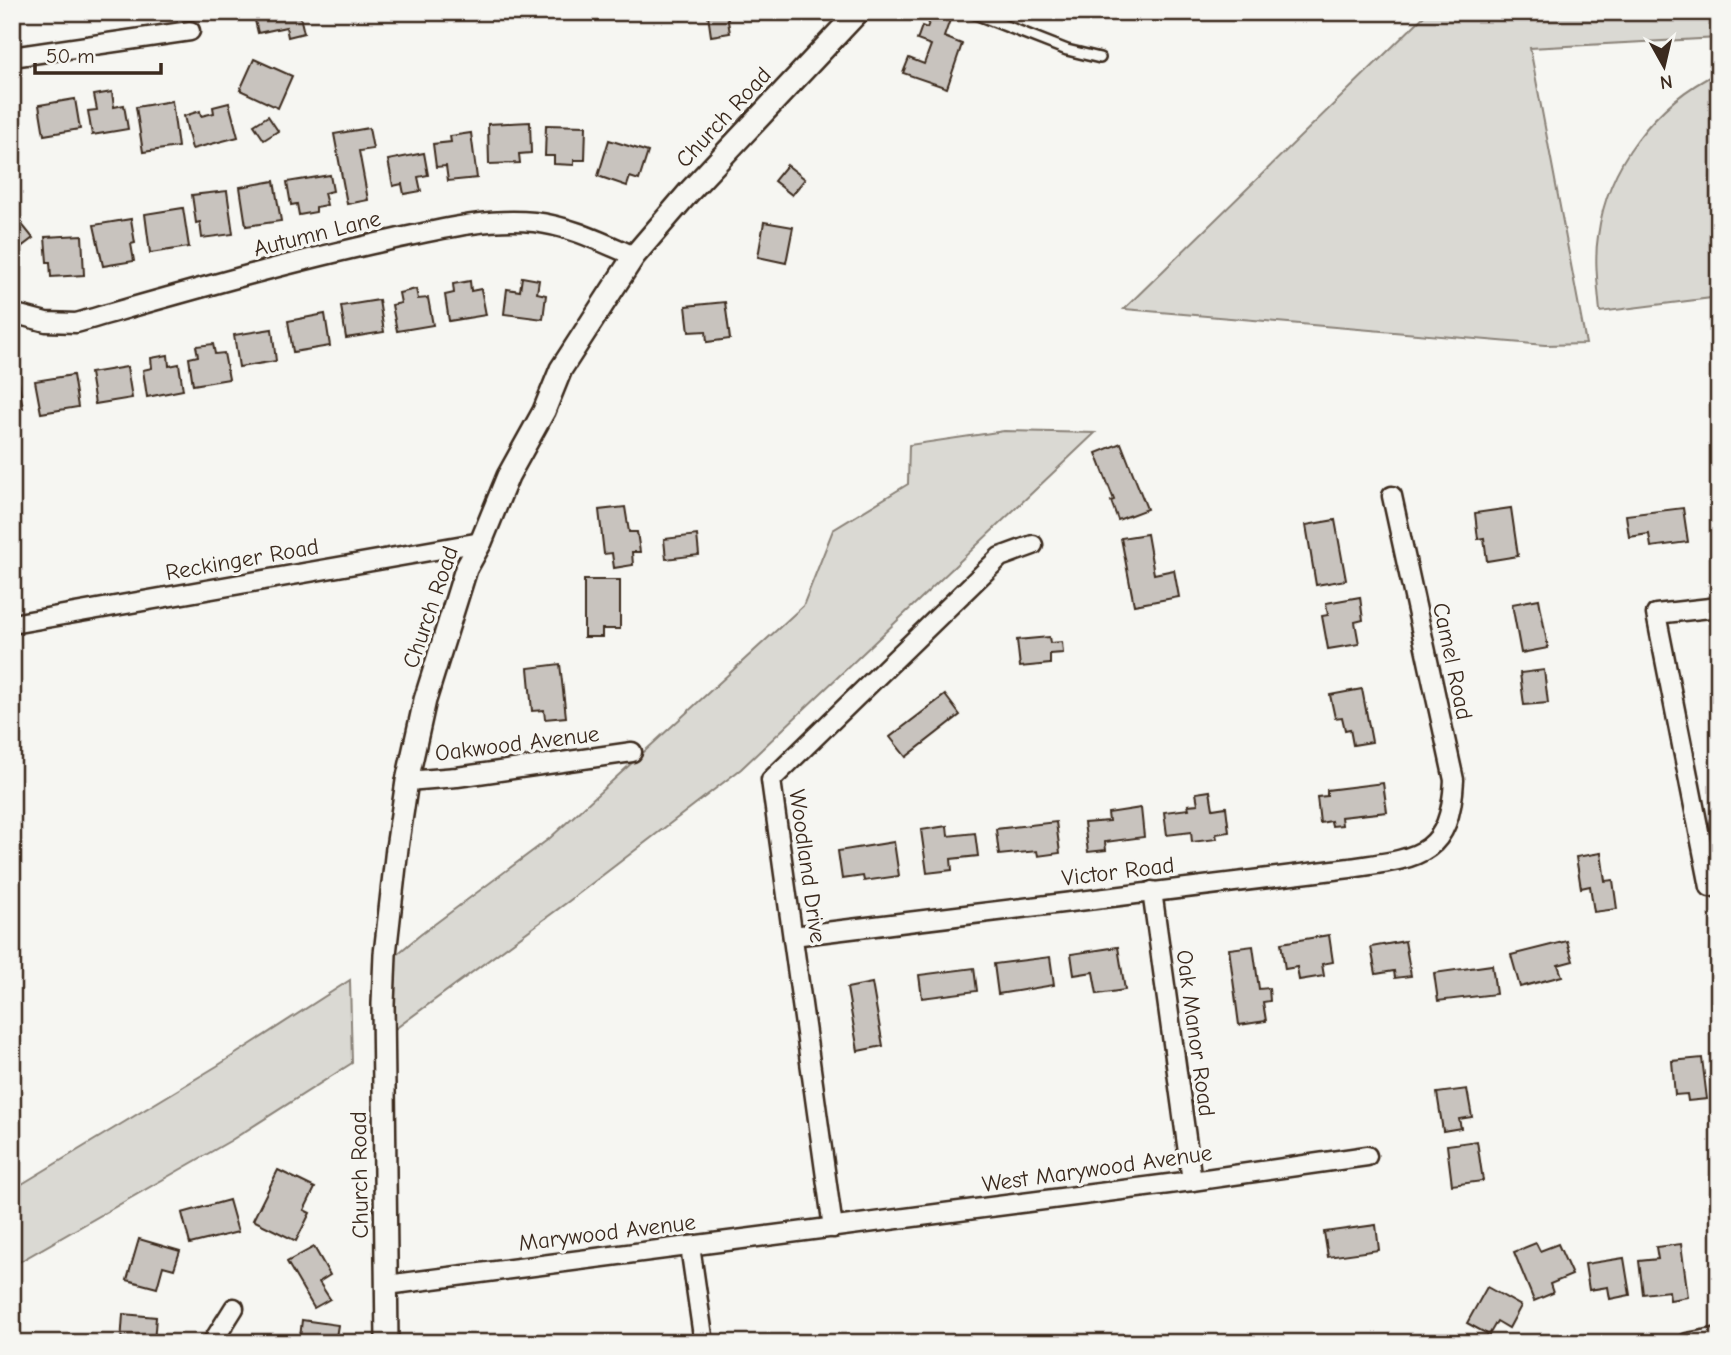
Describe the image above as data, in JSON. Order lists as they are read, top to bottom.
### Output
{
  "streets": {
    "street": [
      "Church Road",
      "Autumn Lane",
      "Reckinger Road",
      "Camel Road",
      "Oakwood Avenue",
      "Woodland Drive",
      "Victor Road",
      "Oak Manor Road",
      "West Marywood Avenue",
      "Marywood Avenue"
    ]
  },
  "crossings": [
    ["Church Road", "Autumn Lane"],
    ["Church Road", "Reckinger Road"],
    ["Church Road", "Oakwood Avenue"],
    ["Church Road", "Marywood Avenue"],
    ["Camel Road", "Victor Road"],
    ["Woodland Drive", "Victor Road"],
    ["Woodland Drive", "West Marywood Avenue"],
    ["Woodland Drive", "Marywood Avenue"],
    ["Victor Road", "Oak Manor Road"],
    ["Oak Manor Road", "West Marywood Avenue"],
    ["West Marywood Avenue", "Marywood Avenue"]
  ],
  "scale_bar": "50 m",
  "north": "bottom"
}
